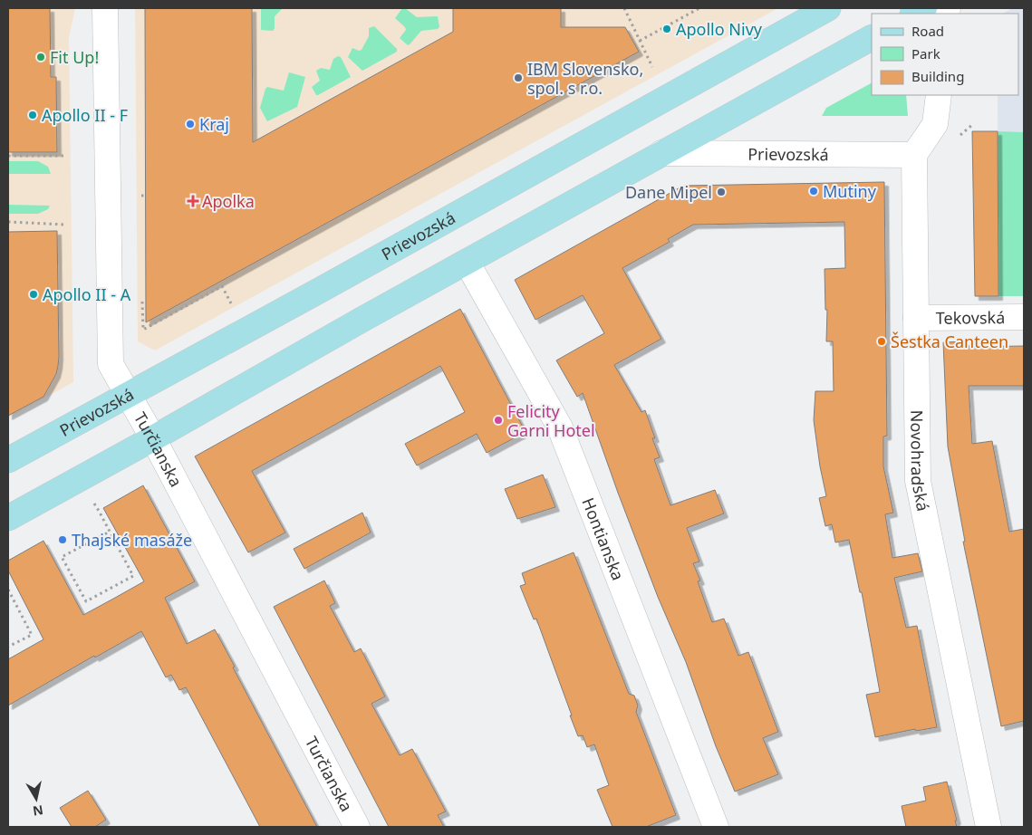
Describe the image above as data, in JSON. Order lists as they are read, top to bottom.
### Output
{
  "streets": {
    "main road": ["Prievozská"],
    "street": [
      "Tekovská",
      "Turčianska",
      "Novohradská",
      "Hontianska"
    ]
  },
  "crossings": [
    ["Prievozská", "Turčianska"],
    ["Prievozská", "Novohradská"],
    ["Prievozská", "Hontianska"],
    ["Tekovská", "Novohradská"]
  ],
  "places": {
    "other": [
      "Apollo Nivy",
      "Fit Up!",
      "IBM Slovensko, spol. s r.o.",
      "Apollo II - F",
      "Kraj",
      "Mutiny",
      "Dane Mipel",
      "Apollo II - A",
      "Šestka Canteen",
      "Felicity Garni Hotel",
      "Thajské masáže"
    ],
    "health": ["Apolka"]
  },
  "legend": ["Road", "Park", "Building"],
  "north": "bottom"
}
